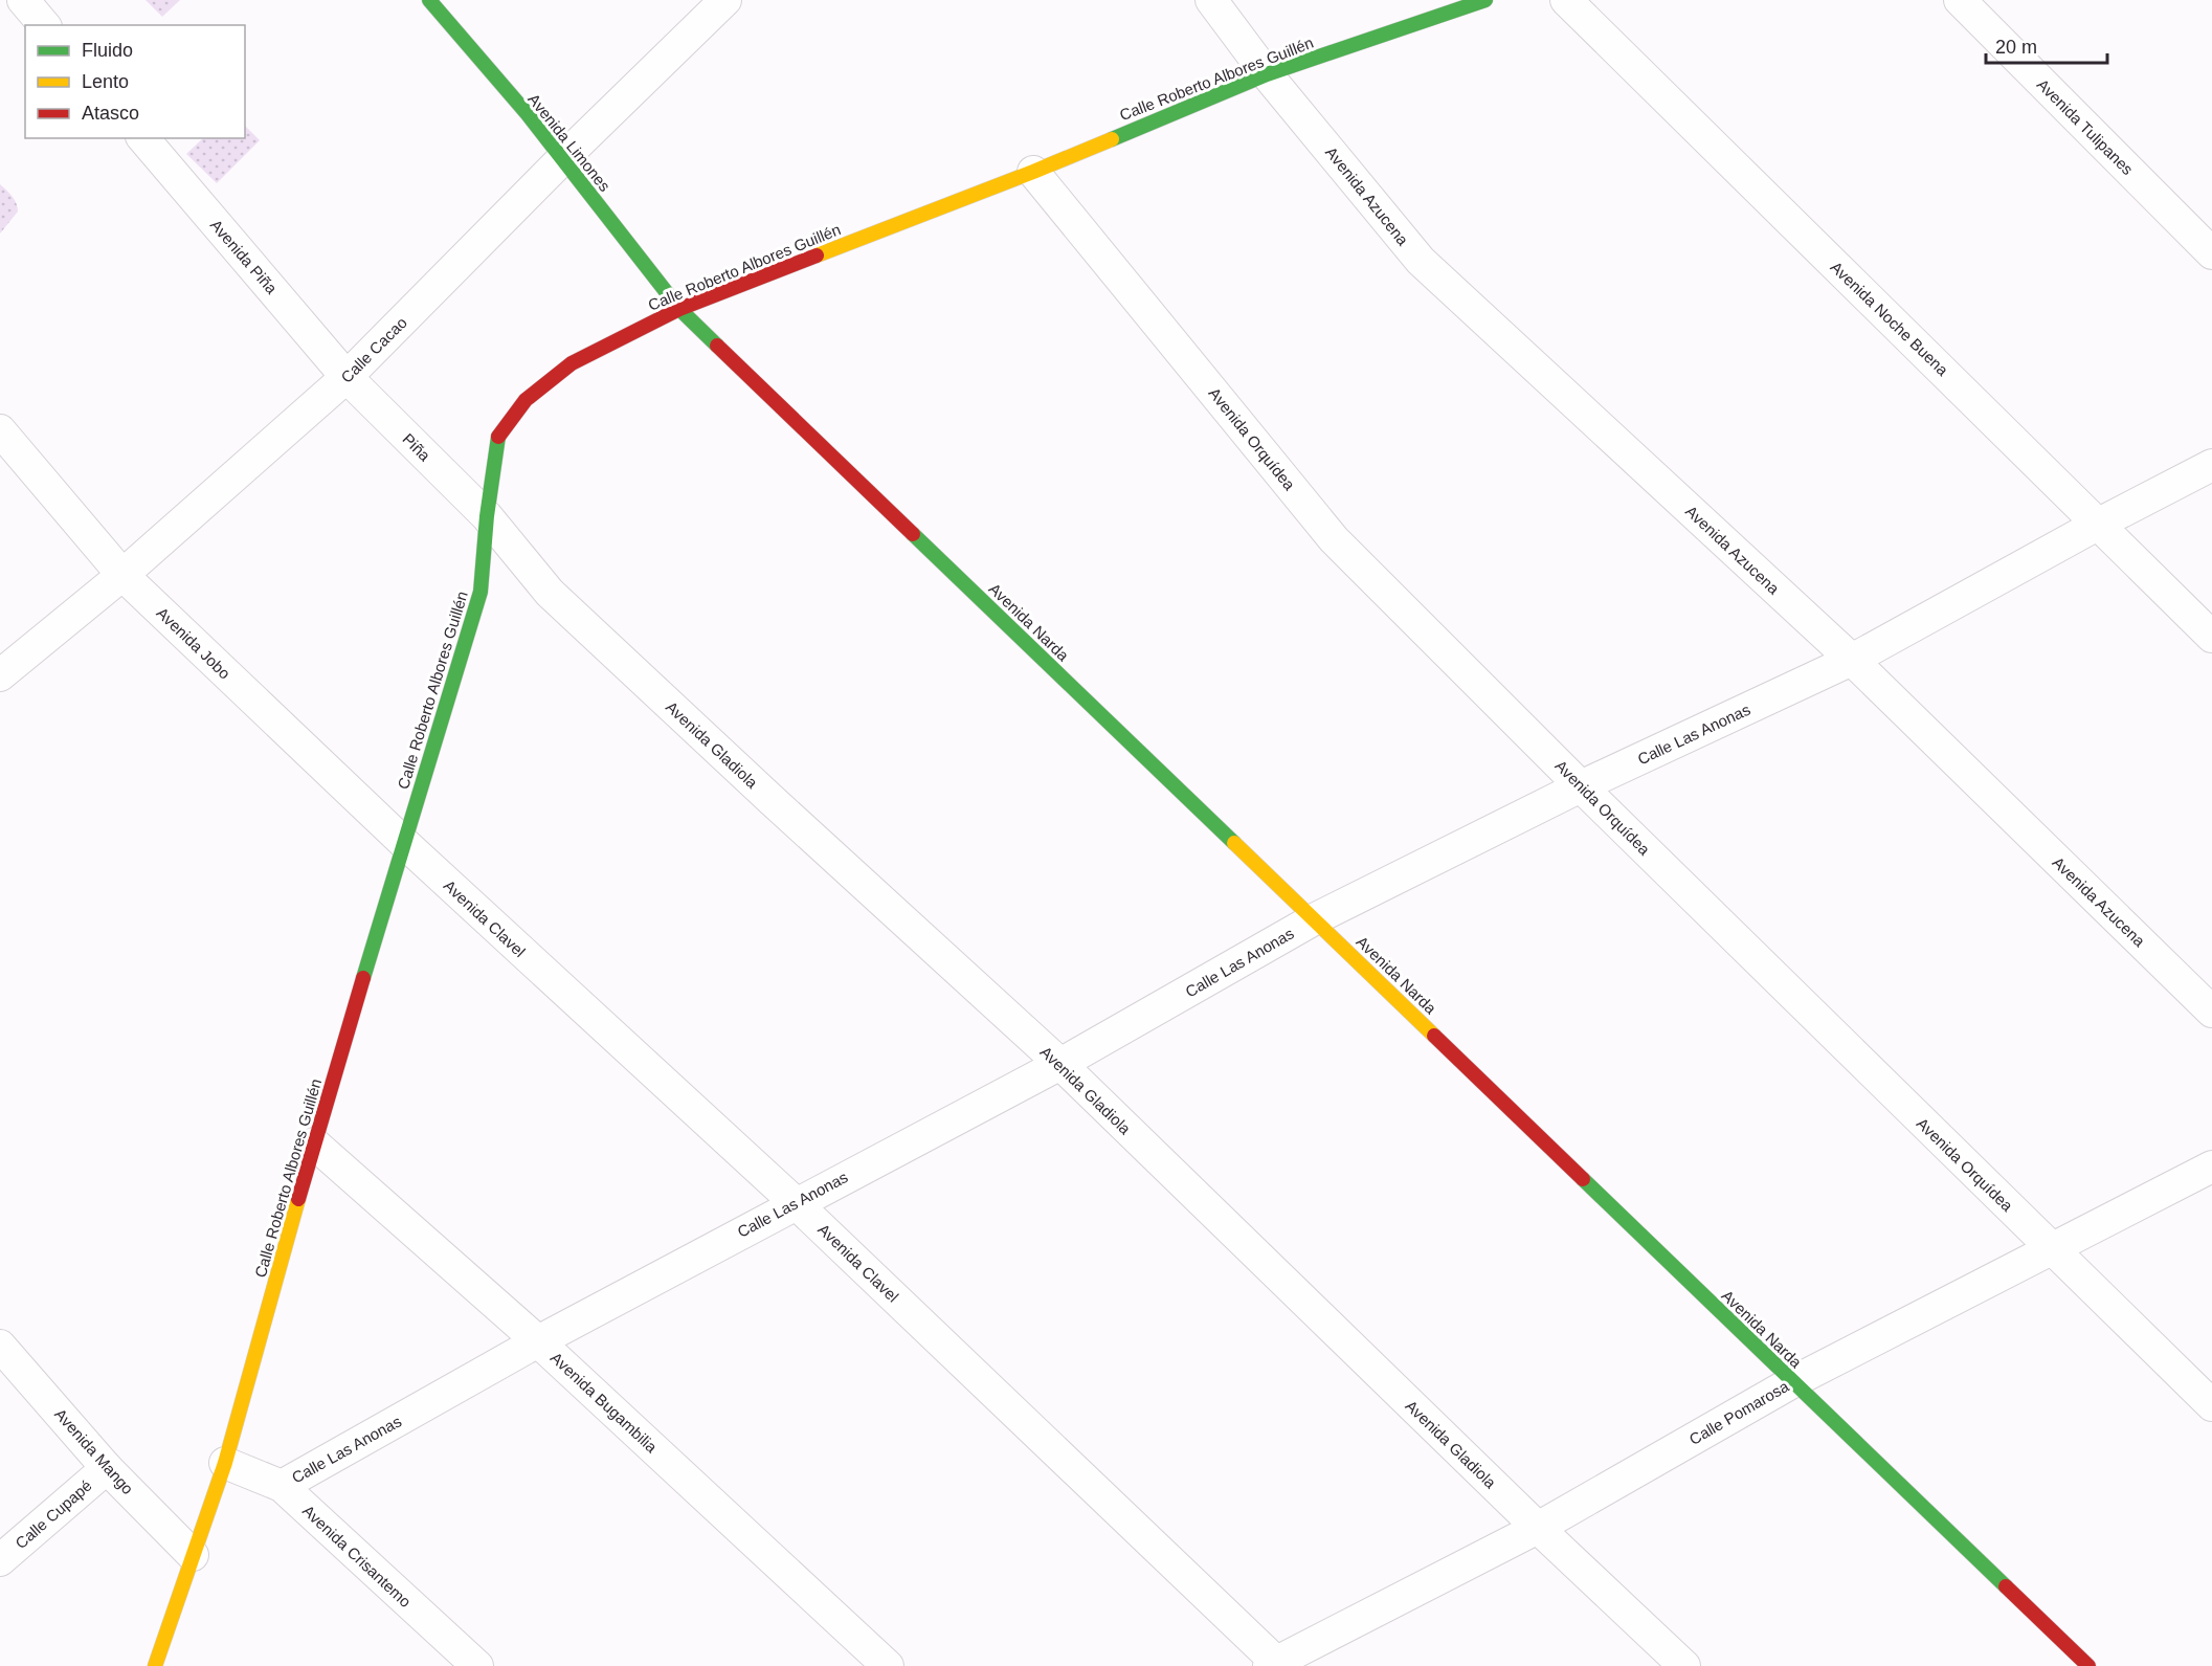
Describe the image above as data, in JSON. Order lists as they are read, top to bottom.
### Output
{
  "streets": {
    "street": [
      "Calle Roberto Albores Guillén",
      "Avenida Tulipanes",
      "Avenida Limones",
      "Avenida Azucena",
      "Avenida Piña",
      "Avenida Noche Buena",
      "Calle Cacao",
      "Avenida Orquídea",
      "Piña",
      "Avenida Narda",
      "Avenida Jobo",
      "Calle Las Anonas",
      "Avenida Gladiola",
      "Avenida Clavel",
      "Avenida Bugambilia",
      "Calle Pomarosa",
      "Avenida Mango",
      "Calle Cupapé",
      "Avenida Crisantemo"
    ]
  },
  "crossings": [
    ["Calle Roberto Albores Guillén", "Avenida Limones"],
    ["Calle Roberto Albores Guillén", "Avenida Azucena"],
    ["Calle Roberto Albores Guillén", "Avenida Orquídea"],
    ["Calle Roberto Albores Guillén", "Piña"],
    ["Calle Roberto Albores Guillén", "Avenida Narda"],
    ["Calle Roberto Albores Guillén", "Avenida Jobo"],
    ["Calle Roberto Albores Guillén", "Avenida Gladiola"],
    ["Calle Roberto Albores Guillén", "Avenida Clavel"],
    ["Calle Roberto Albores Guillén", "Avenida Bugambilia"],
    ["Calle Roberto Albores Guillén", "Avenida Mango"],
    ["Calle Roberto Albores Guillén", "Avenida Crisantemo"],
    ["Avenida Limones", "Calle Cacao"],
    ["Avenida Limones", "Avenida Narda"],
    ["Avenida Azucena", "Calle Las Anonas"],
    ["Avenida Piña", "Calle Cacao"],
    ["Avenida Piña", "Piña"],
    ["Avenida Noche Buena", "Calle Las Anonas"],
    ["Calle Cacao", "Piña"],
    ["Calle Cacao", "Avenida Jobo"],
    ["Avenida Orquídea", "Calle Las Anonas"],
    ["Avenida Orquídea", "Calle Pomarosa"],
    ["Piña", "Avenida Gladiola"],
    ["Avenida Narda", "Calle Las Anonas"],
    ["Avenida Narda", "Calle Pomarosa"],
    ["Avenida Jobo", "Avenida Clavel"],
    ["Calle Las Anonas", "Avenida Gladiola"],
    ["Calle Las Anonas", "Avenida Clavel"],
    ["Calle Las Anonas", "Avenida Bugambilia"],
    ["Calle Las Anonas", "Avenida Crisantemo"],
    ["Avenida Gladiola", "Calle Pomarosa"],
    ["Avenida Clavel", "Calle Pomarosa"],
    ["Avenida Mango", "Calle Cupapé"]
  ],
  "legend": ["Fluido", "Lento", "Atasco"],
  "scale_bar": "20 m"
}
